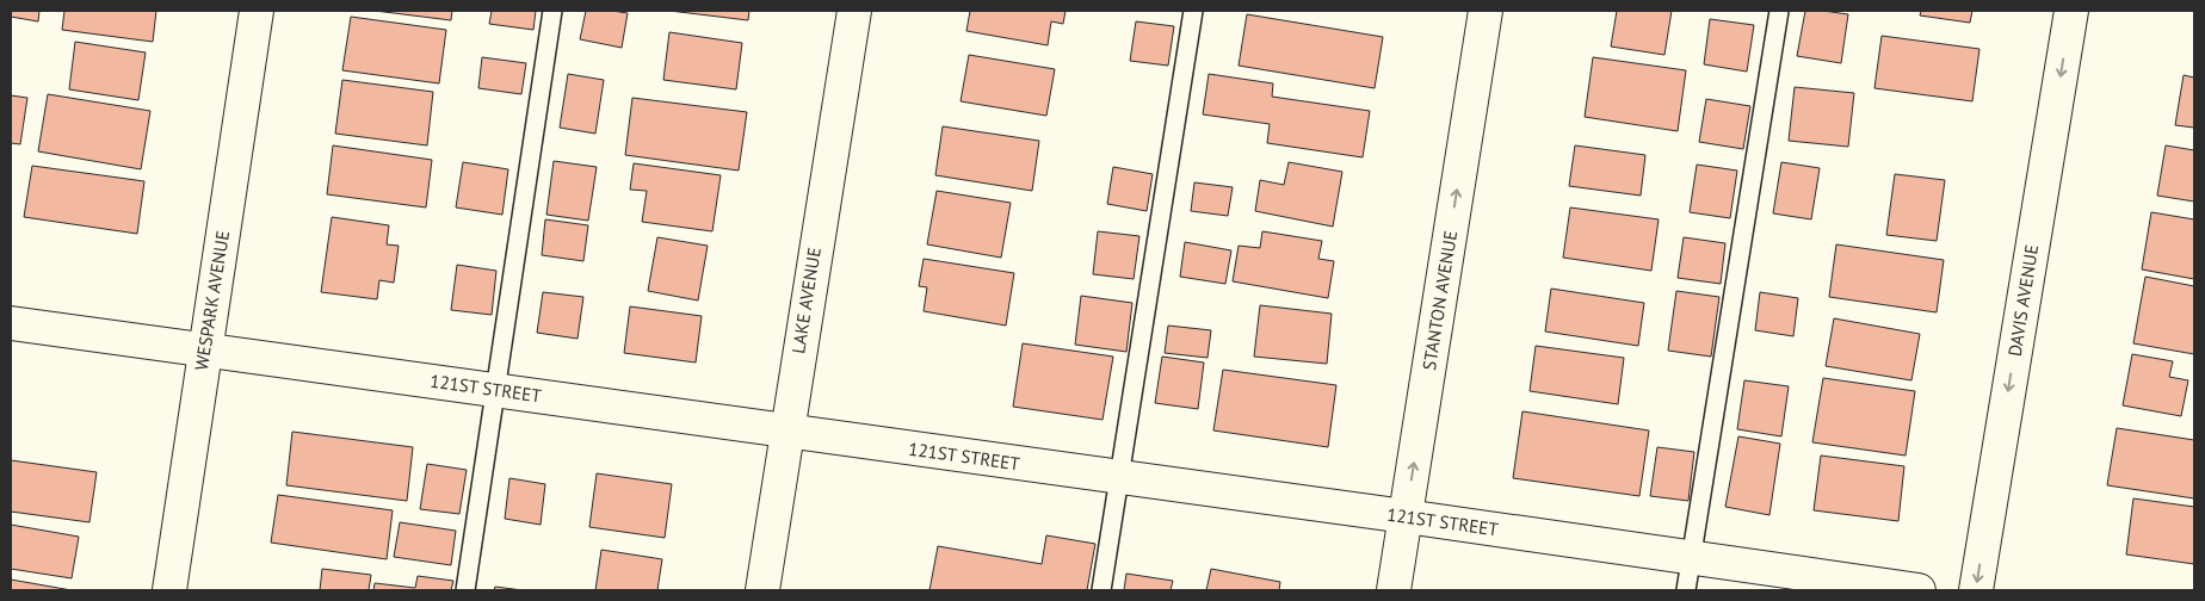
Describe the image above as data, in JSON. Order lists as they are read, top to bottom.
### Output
{
  "streets": {
    "street": [
      "WESPARK AVENUE",
      "LAKE AVENUE",
      "STANTON AVENUE",
      "DAVIS AVENUE",
      "121ST STREET"
    ]
  },
  "crossings": [
    ["WESPARK AVENUE", "121ST STREET"],
    ["LAKE AVENUE", "121ST STREET"],
    ["STANTON AVENUE", "121ST STREET"]
  ],
  "one_way": ["STANTON AVENUE", "DAVIS AVENUE"]
}
